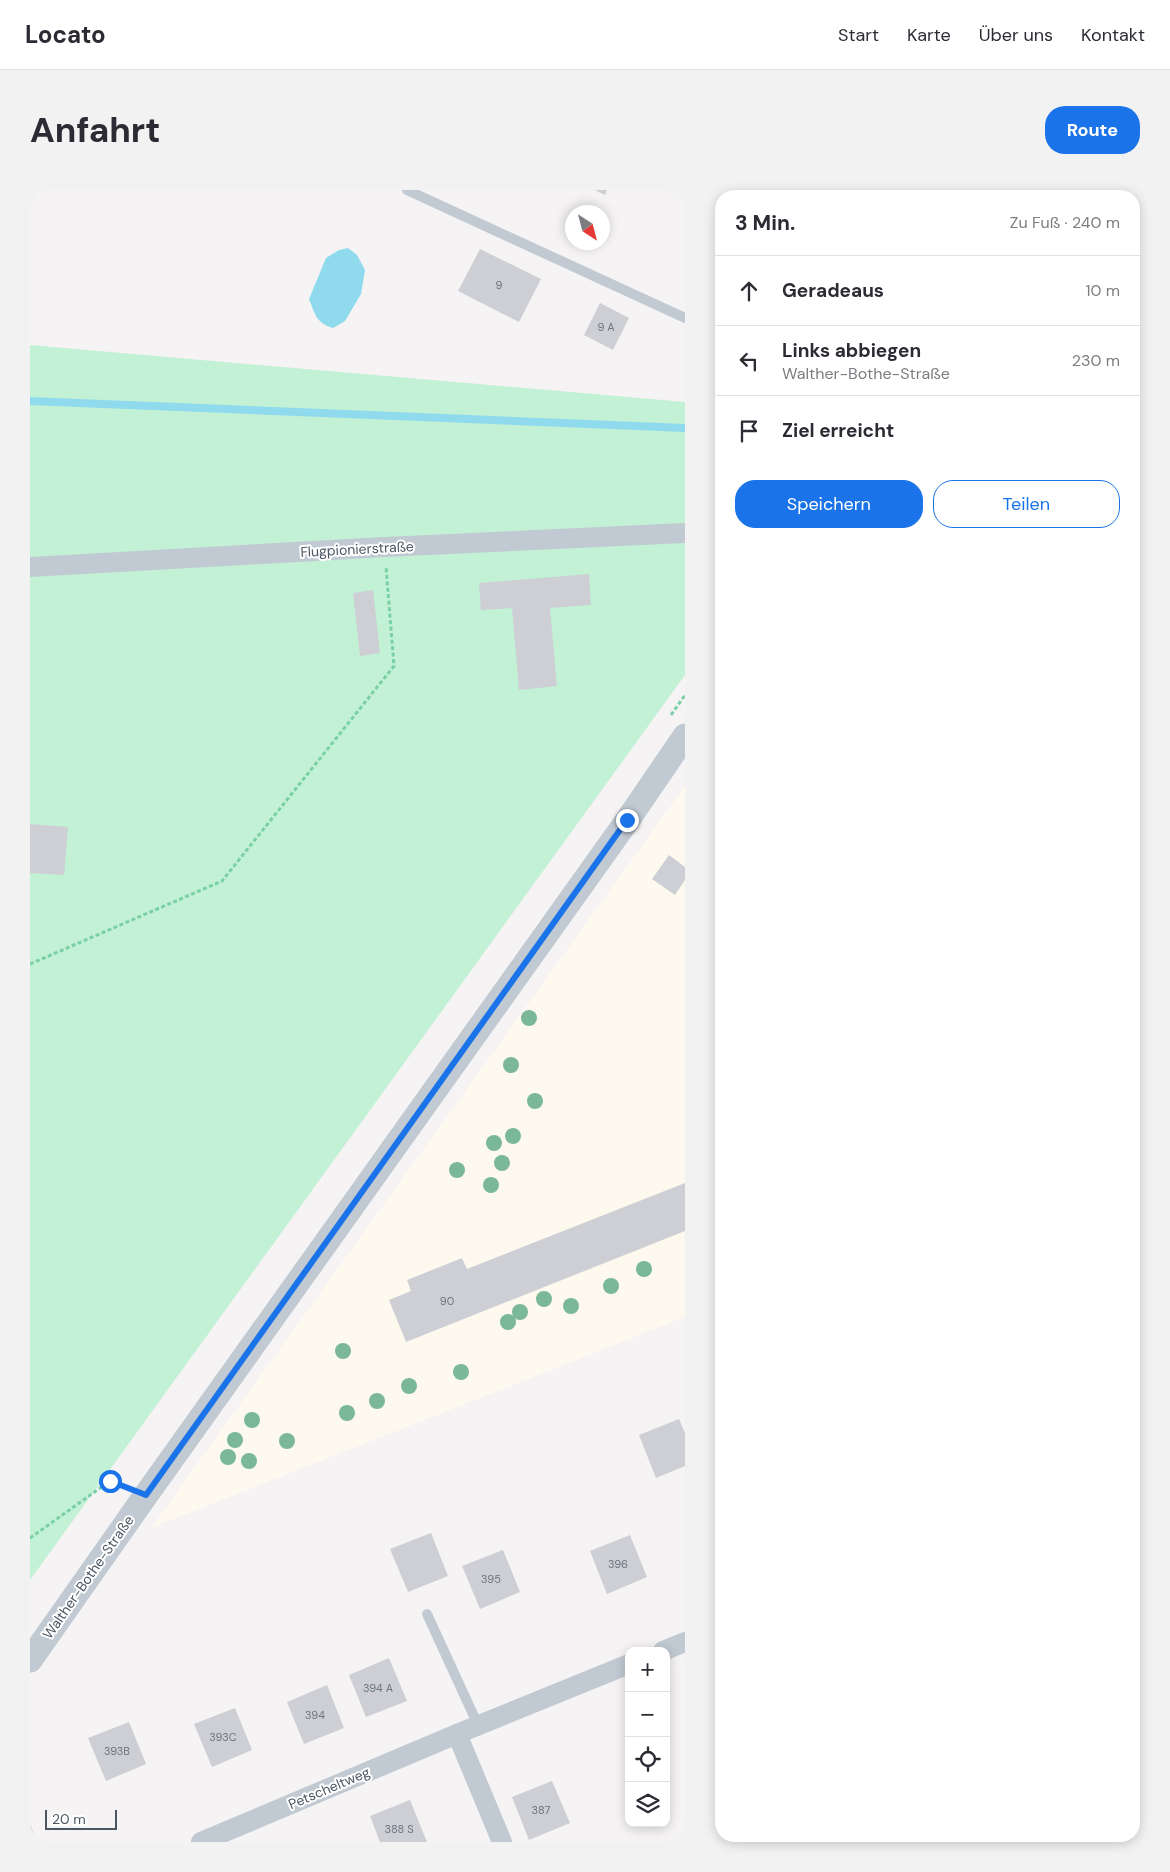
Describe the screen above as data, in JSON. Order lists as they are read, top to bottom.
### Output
{
  "streets": {
    "street": ["Flugpionierstraße", "Walther-Bothe-Straße", "Petscheltweg"]
  },
  "house_numbers": [
    "9",
    "9 A",
    "90",
    "396",
    "395",
    "394 A",
    "394",
    "393C",
    "393B",
    "387",
    "388 S"
  ],
  "scale_bar": "20 m",
  "north": "bottom right",
  "page": {
    "header": "Locato",
    "nav": [
      "Start",
      "Karte",
      "Über uns",
      "Kontakt"
    ],
    "buttons": [
      "Route",
      ["Speichern", "Teilen"]
    ],
    "title": "Anfahrt",
    "heading": ["3 Min.", "Zu Fuß · 240 m"],
    "list": [
      ["Geradeaus", "10 m"],
      ["Links abbiegen", "Walther-Bothe-Straße", "230 m"],
      "Ziel erreicht"
    ],
    "map_buttons": ["+", "−"],
    "scale": "20 m"
  }
}
